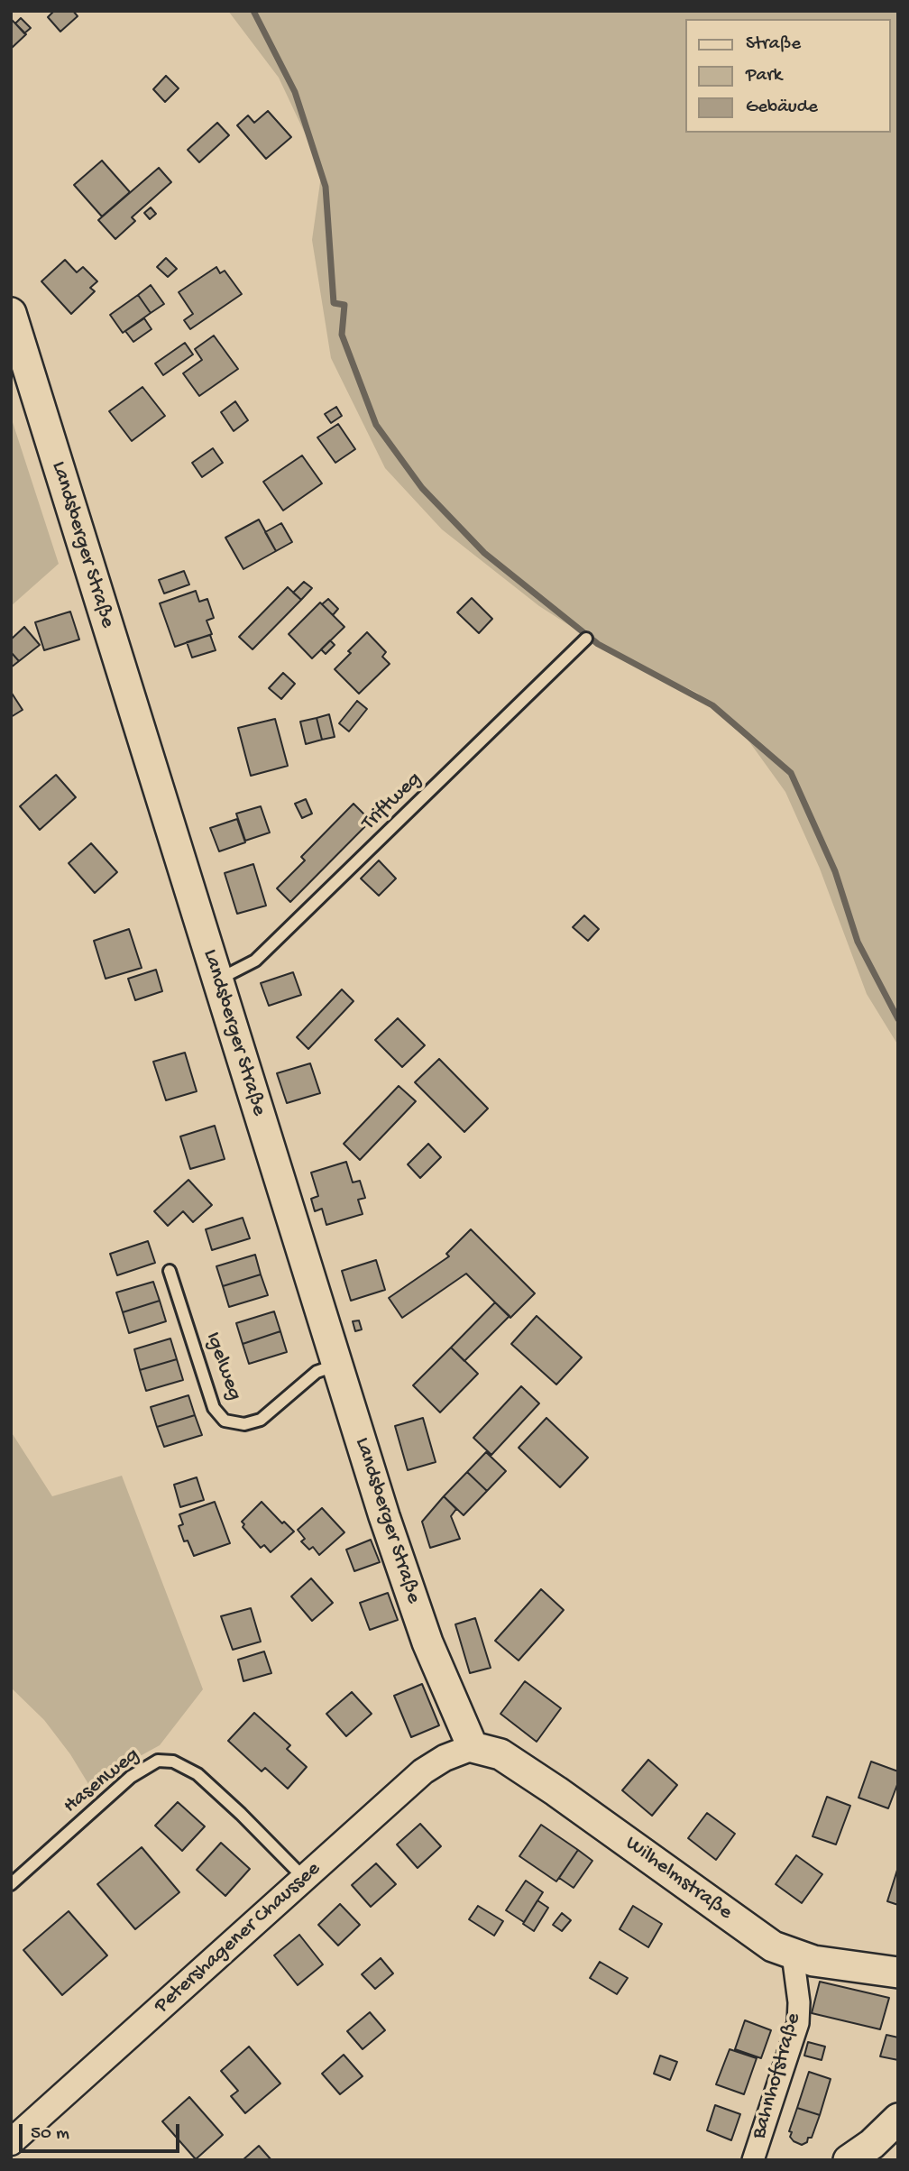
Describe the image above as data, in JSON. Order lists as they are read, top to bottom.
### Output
{
  "streets": {
    "main road": ["Landsberger Straße", "Wilhelmstraße"],
    "street": ["Petershagener Chaussee", "Bahnhofstraße"],
    "lane": ["Triftweg", "Igelweg", "Hasenweg"]
  },
  "crossings": [
    ["Landsberger Straße", "Triftweg"],
    ["Landsberger Straße", "Igelweg"],
    ["Landsberger Straße", "Wilhelmstraße"],
    ["Landsberger Straße", "Petershagener Chaussee"],
    ["Hasenweg", "Petershagener Chaussee"],
    ["Wilhelmstraße", "Petershagener Chaussee"],
    ["Wilhelmstraße", "Bahnhofstraße"]
  ],
  "legend": ["Straße", "Park", "Gebäude"],
  "scale_bar": "50 m"
}
